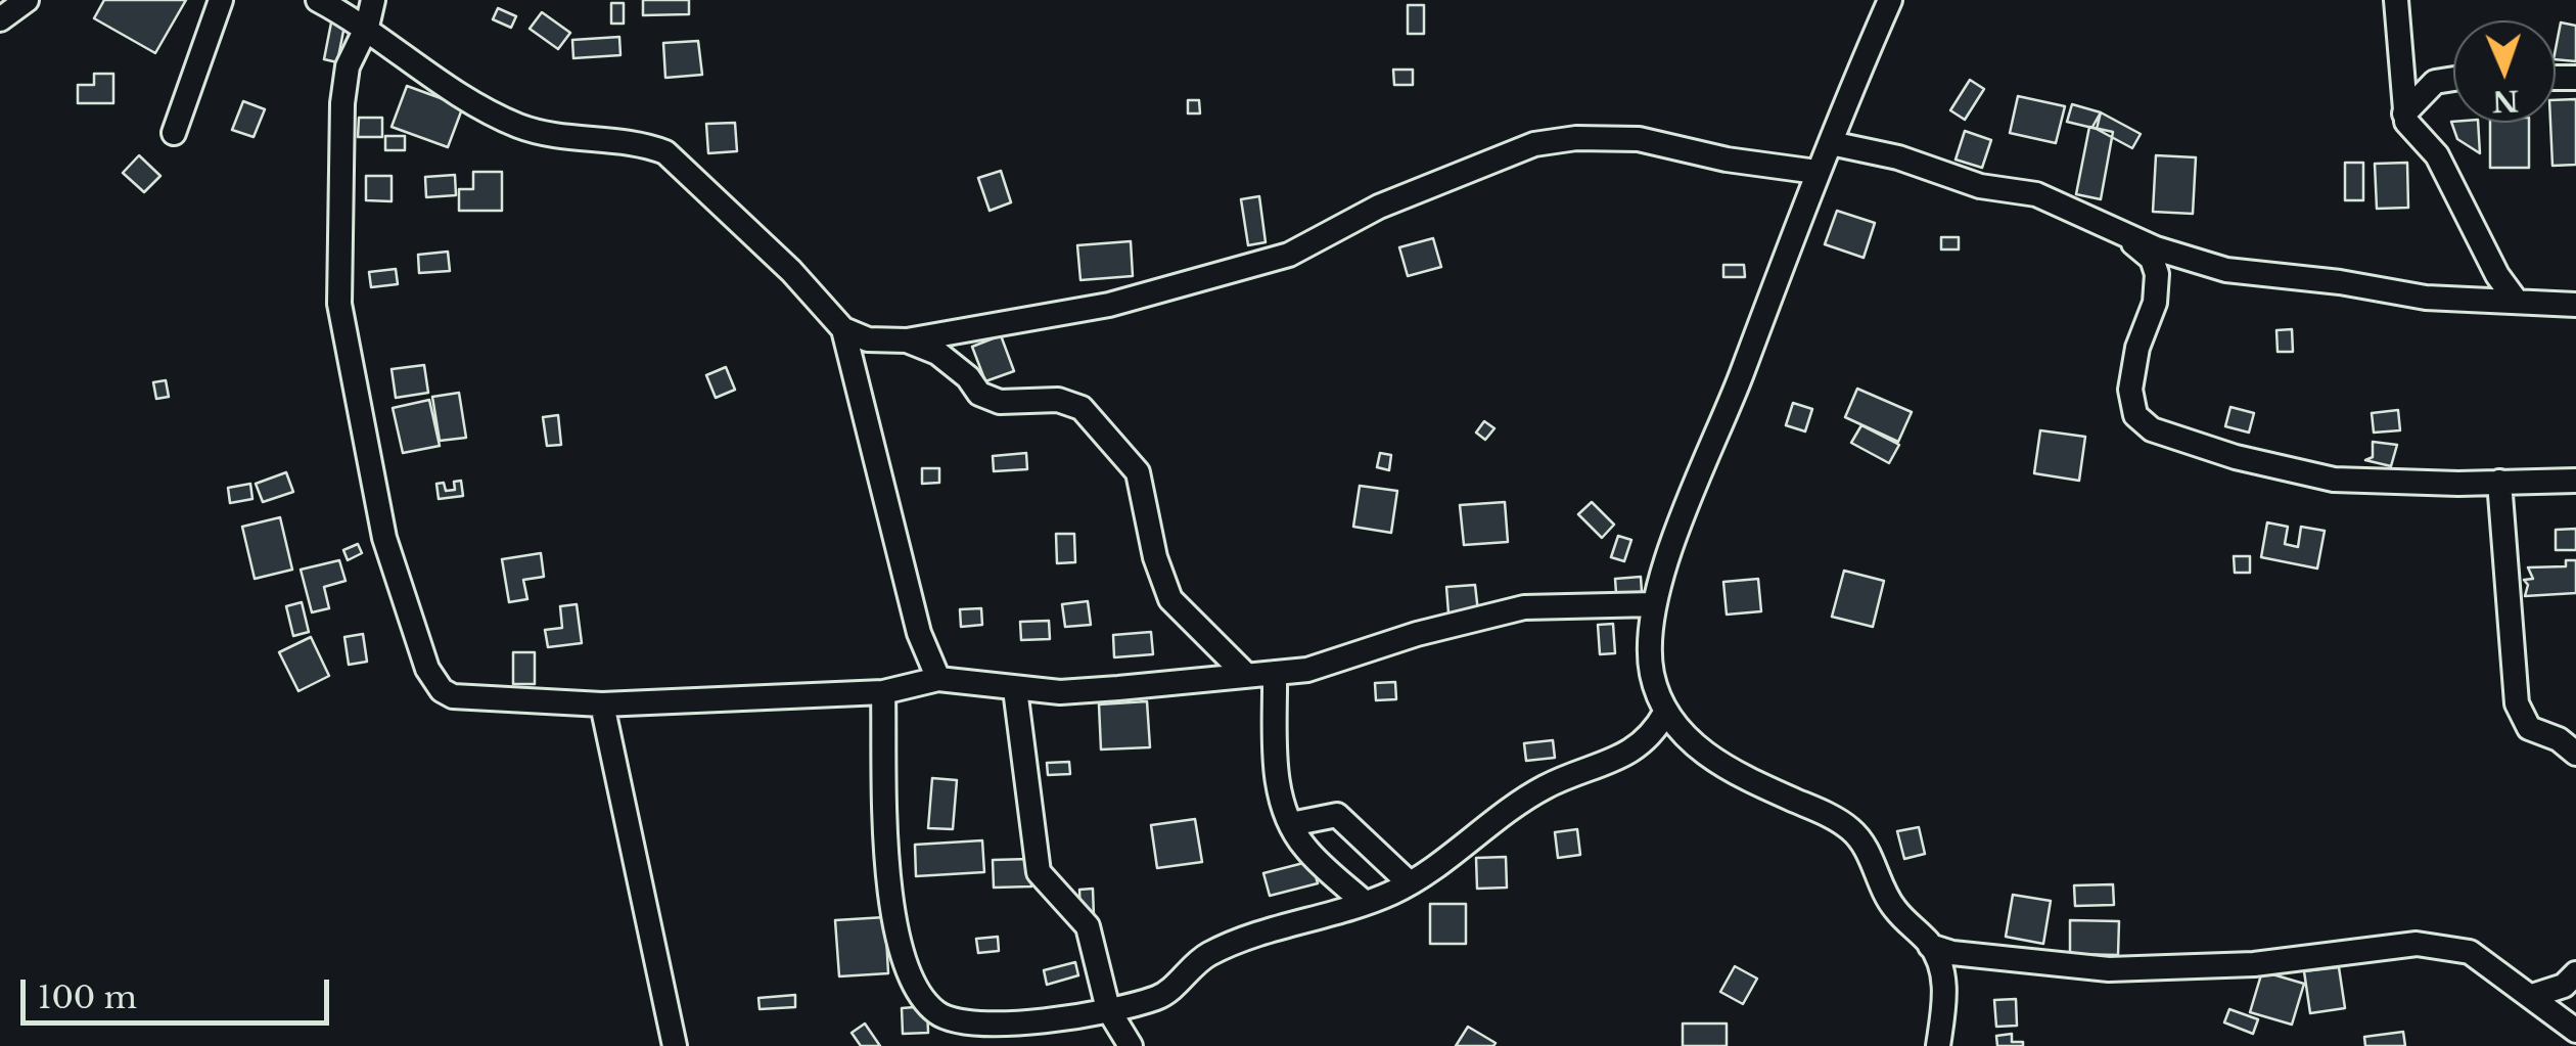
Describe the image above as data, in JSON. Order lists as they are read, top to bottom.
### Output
{
  "scale_bar": "100 m",
  "north": "bottom"
}
